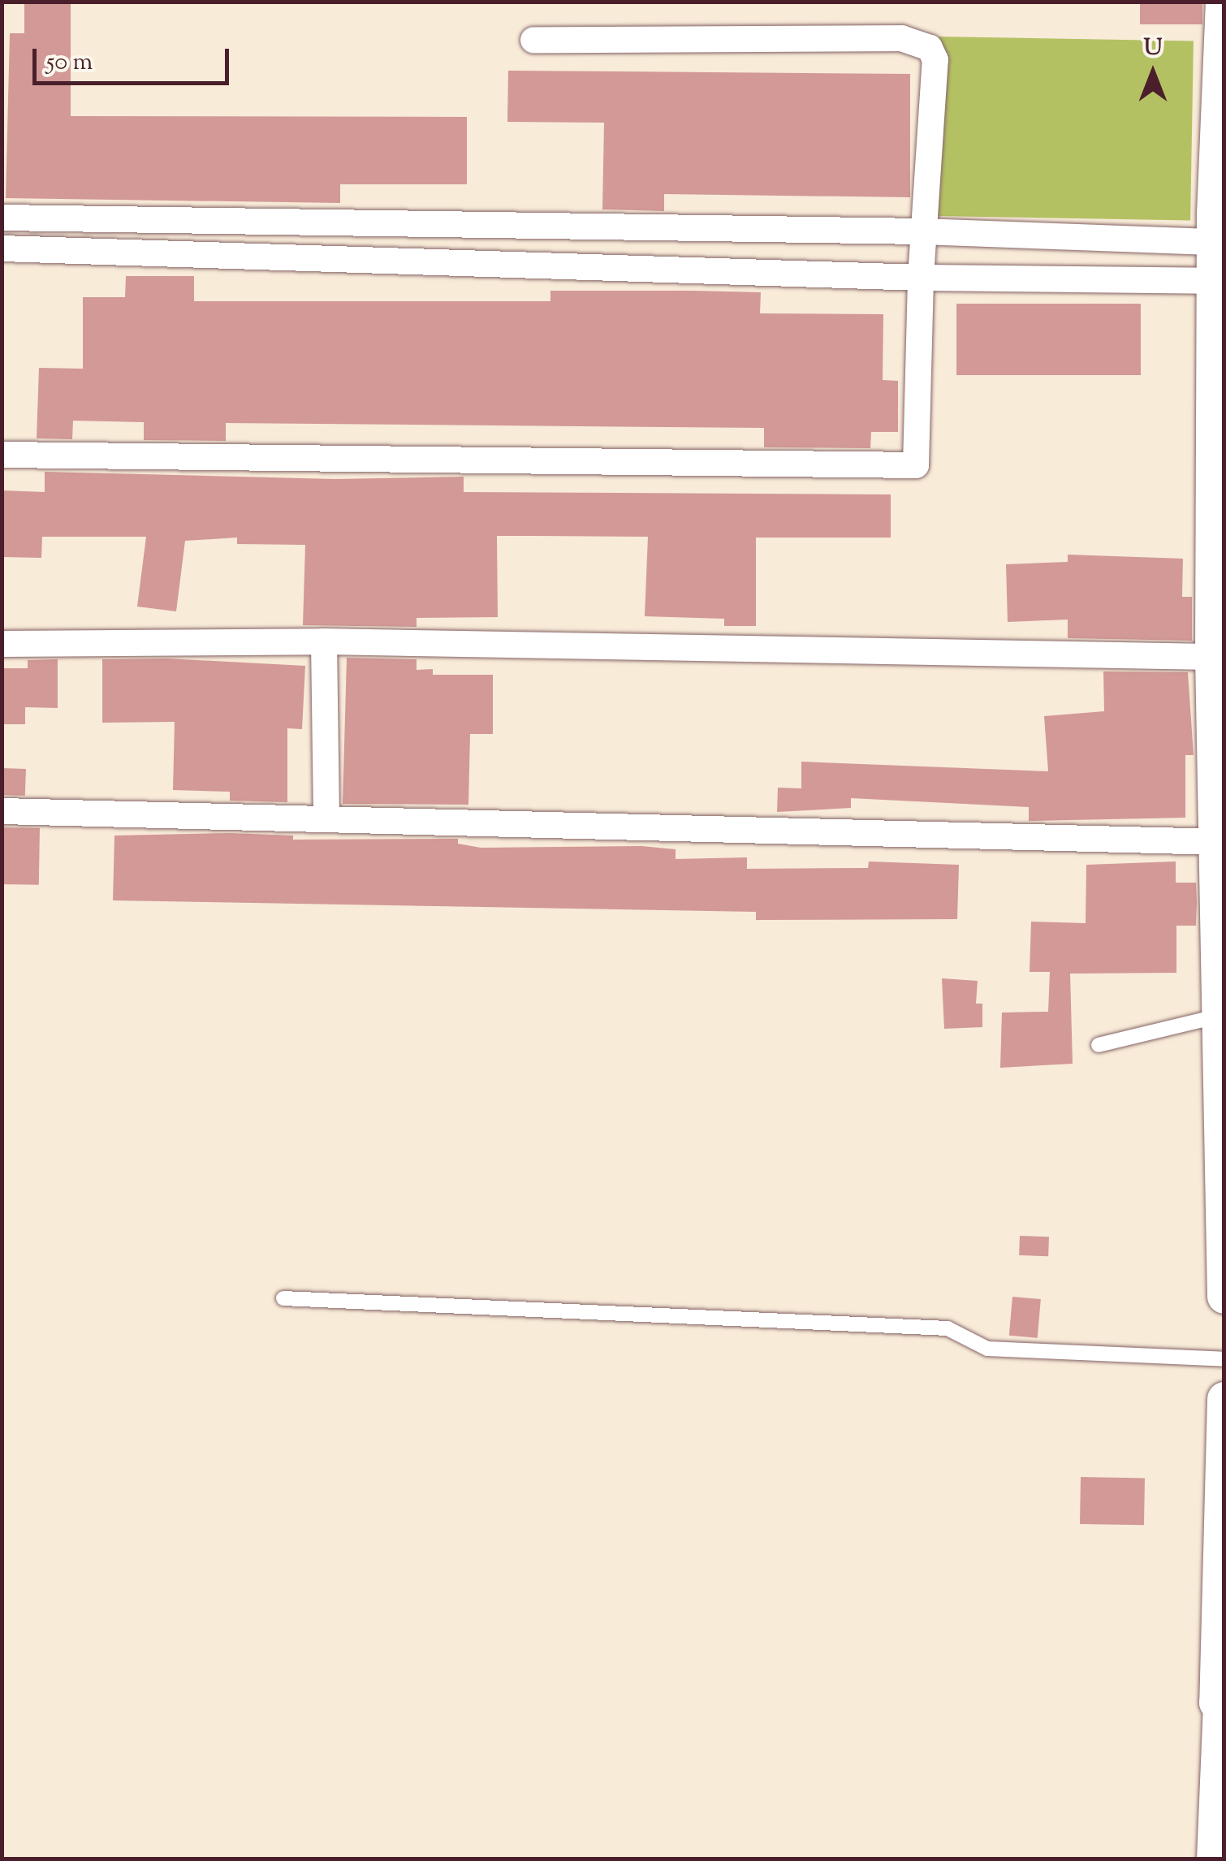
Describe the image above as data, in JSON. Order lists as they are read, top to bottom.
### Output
{
  "scale_bar": "50 m",
  "north": "top"
}
